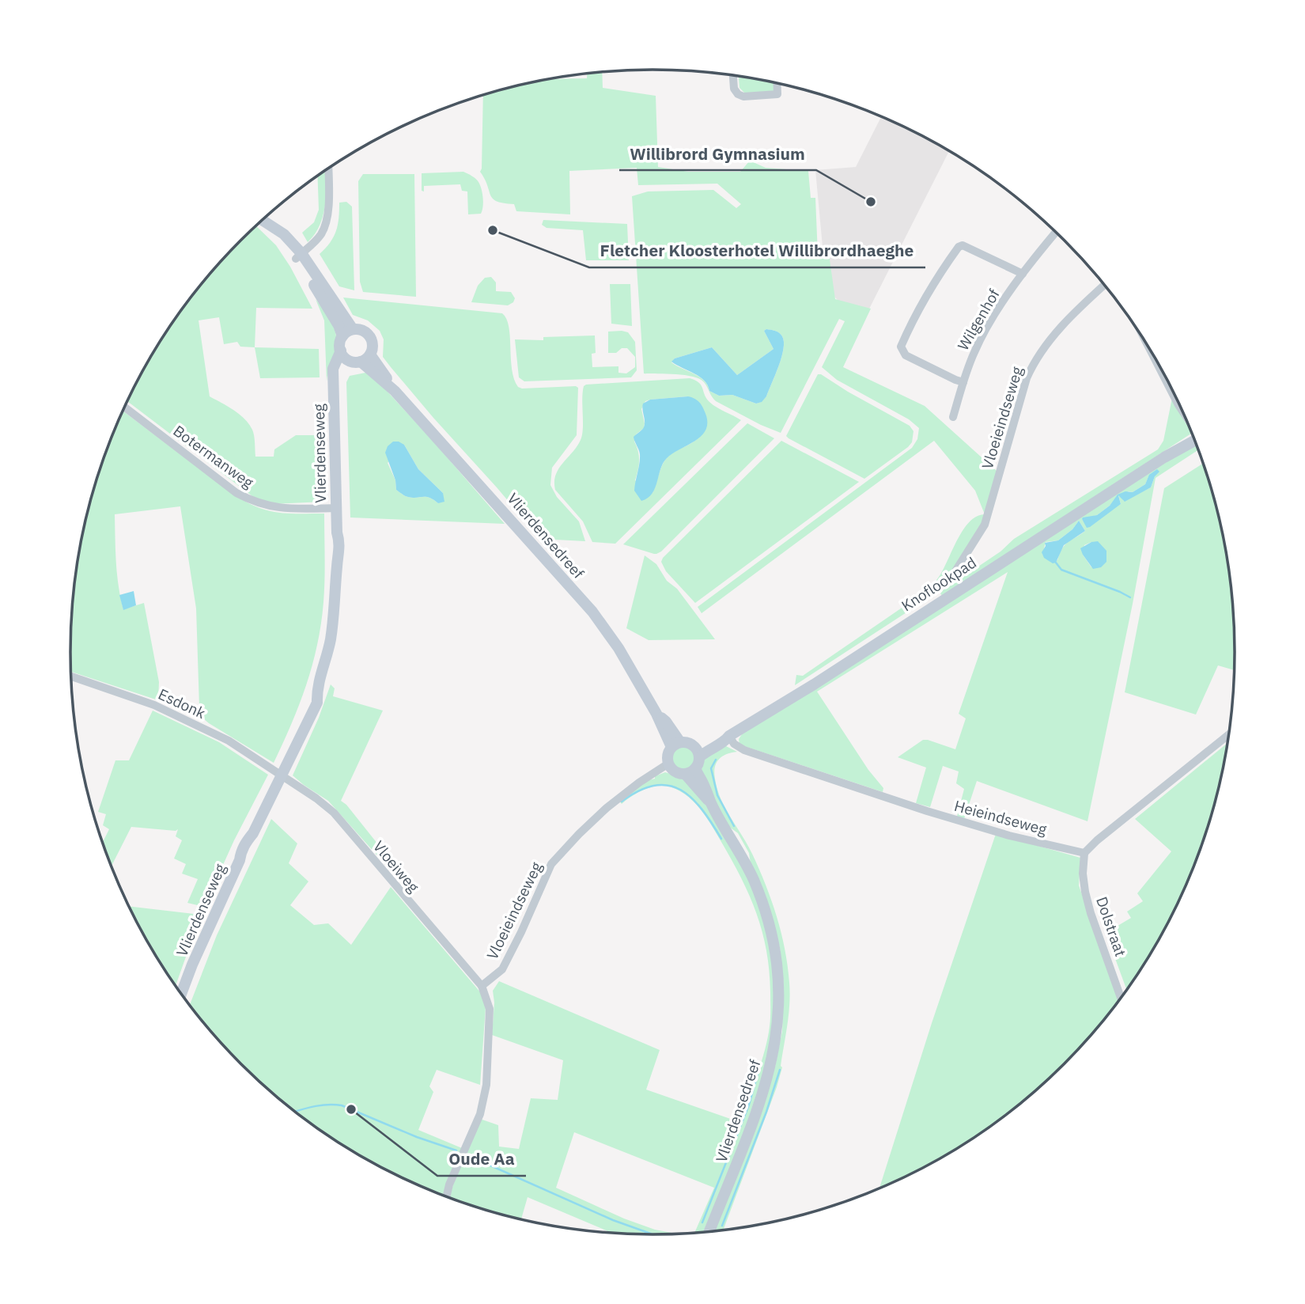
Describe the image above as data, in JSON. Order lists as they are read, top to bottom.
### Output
{
  "streets": {
    "main road": ["Vlierdenseweg", "Vlierdensedreef", "Knoflookpad"],
    "street": [
      "Wilgenhof",
      "Vloeieindseweg",
      "Botermanweg",
      "Esdonk",
      "Heieindseweg",
      "Vloeiweg",
      "Dolstraat"
    ]
  },
  "crossings": [
    ["Vloeieindseweg", "Vloeiweg"],
    ["Vlierdenseweg", "Botermanweg"],
    ["Vlierdenseweg", "Vlierdensedreef"],
    ["Vlierdenseweg", "Esdonk"],
    ["Vlierdenseweg", "Vloeiweg"],
    ["Vlierdensedreef", "Knoflookpad"],
    ["Knoflookpad", "Heieindseweg"],
    ["Esdonk", "Vloeiweg"],
    ["Heieindseweg", "Dolstraat"]
  ],
  "places": ["Willibrord Gymnasium", "Fletcher Kloosterhotel Willibrordhaeghe", "Oude Aa"]
}
